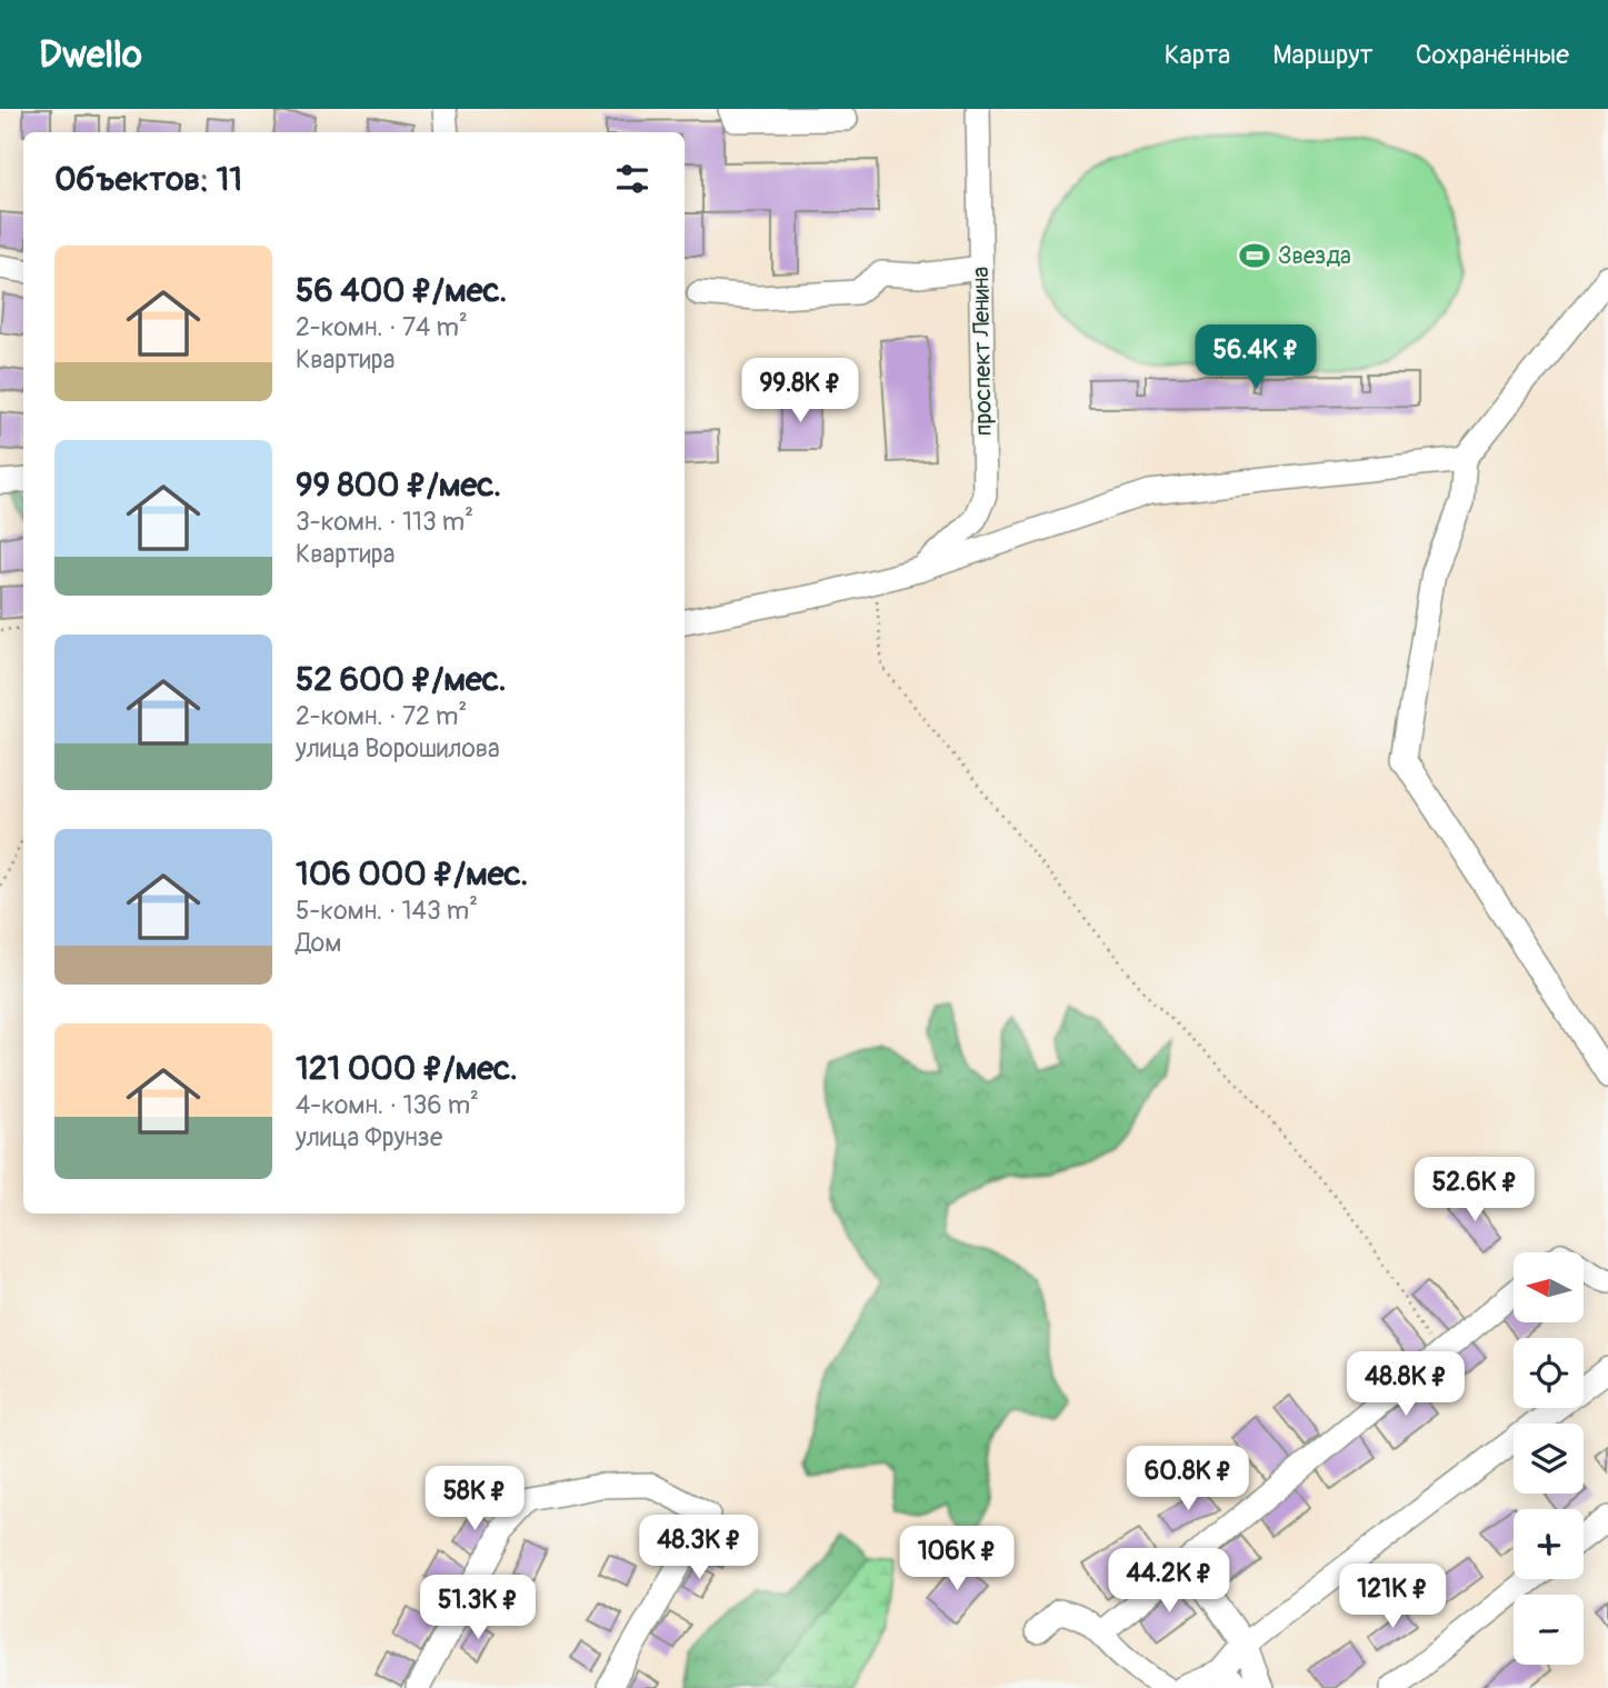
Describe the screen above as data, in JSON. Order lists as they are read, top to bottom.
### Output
{
  "streets": {
    "street": ["проспект Ленина"]
  },
  "places": {
    "sports": ["Звезда"]
  },
  "north": "left",
  "page": {
    "header": "Dwello",
    "nav": ["Карта", "Маршрут", "Сохранённые"],
    "heading": "Объектов: 11",
    "list": [
      {
        "name": "56 400 ₽/мес.",
        "note": "2-комн. · 74 m² · Квартира"
      },
      {
        "name": "99 800 ₽/мес.",
        "note": "3-комн. · 113 m² · Квартира"
      },
      {
        "name": "52 600 ₽/мес.",
        "note": "2-комн. · 72 m² · улица Ворошилова"
      },
      {
        "name": "106 000 ₽/мес.",
        "note": "5-комн. · 143 m² · Дом"
      },
      {
        "name": "121 000 ₽/мес.",
        "note": "4-комн. · 136 m² · улица Фрунзе"
      }
    ],
    "price": [
      "56.4K ₽",
      "99.8K ₽",
      "52.6K ₽",
      "48.8K ₽",
      "60.8K ₽",
      "58K ₽",
      "48.3K ₽",
      "106K ₽",
      "44.2K ₽",
      "121K ₽",
      "51.3K ₽"
    ],
    "map_buttons": ["+", "−"]
  }
}
